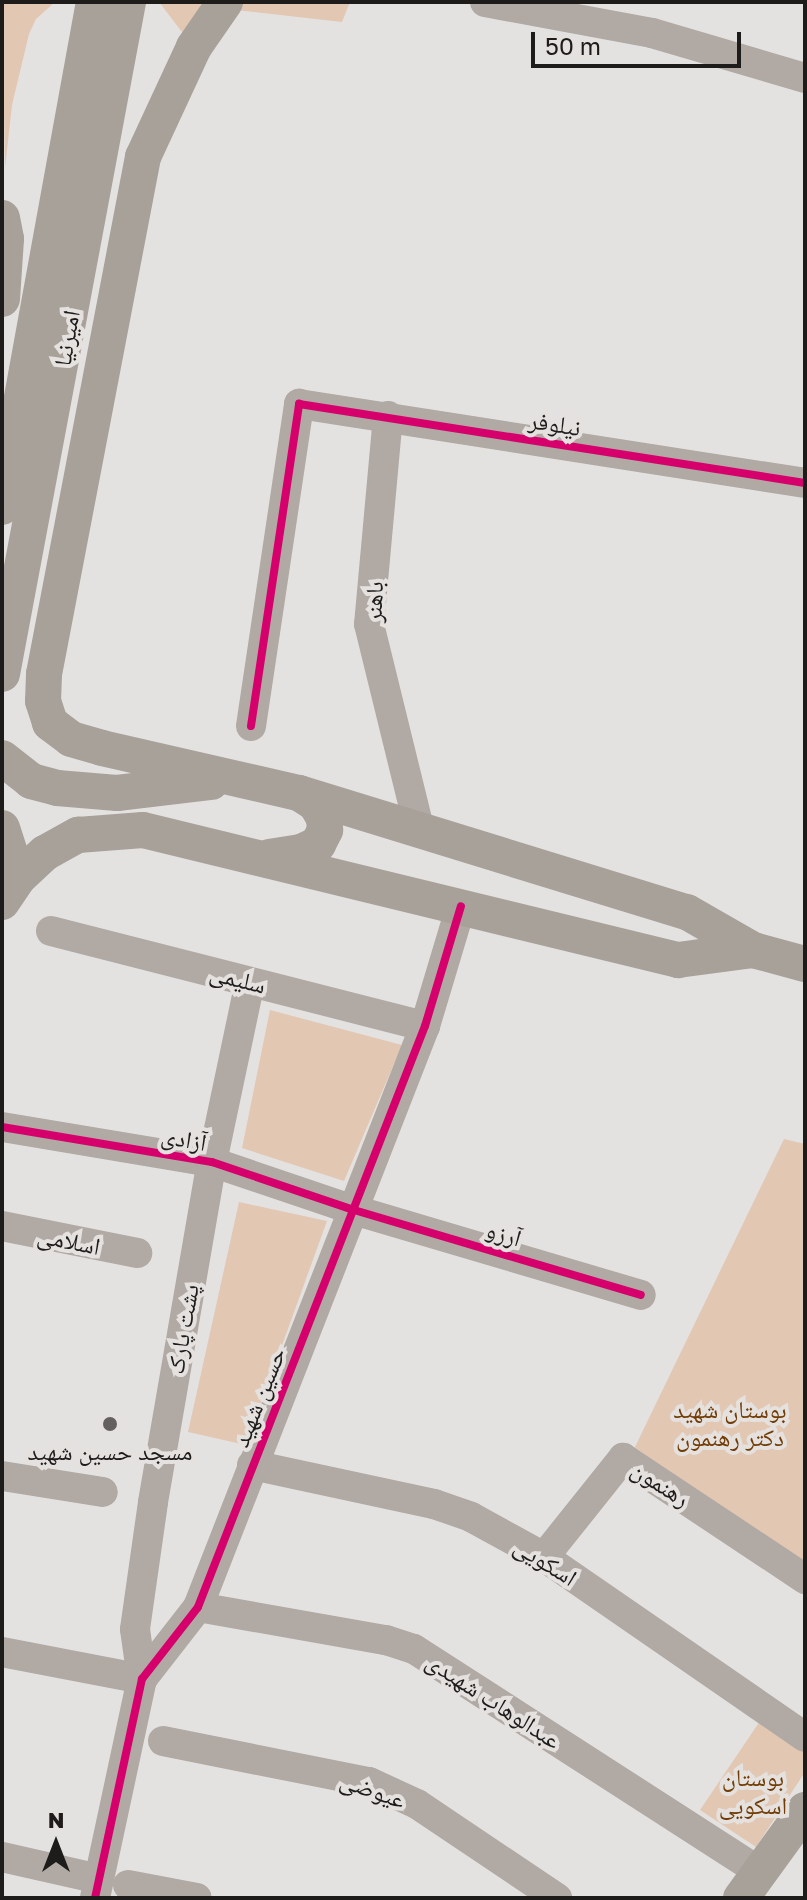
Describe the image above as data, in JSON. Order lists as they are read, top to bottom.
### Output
{
  "streets": {
    "main road": ["امیرنیا"],
    "street": [
      "نیلوفر",
      "باهنر",
      "سلیمی",
      "آزادی",
      "آرزو",
      "اسلامی",
      "پشت پارک",
      "حسین شهید",
      "رهنمون",
      "اسکویی",
      "عبدالوهاب شهیدی",
      "عیوضی"
    ]
  },
  "crossings": [
    ["نیلوفر", "باهنر"],
    ["سلیمی", "پشت پارک"],
    ["سلیمی", "حسین شهید"],
    ["آزادی", "آرزو"],
    ["آزادی", "پشت پارک"],
    ["آزادی", "حسین شهید"],
    ["آرزو", "حسین شهید"],
    ["پشت پارک", "حسین شهید"],
    ["حسین شهید", "اسکویی"],
    ["حسین شهید", "عبدالوهاب شهیدی"],
    ["رهنمون", "اسکویی"]
  ],
  "parks": ["بوستان شهید دکتر رهنمون", "بوستان اسکویی"],
  "places": ["مسجد حسین شهید"],
  "scale_bar": "50 m",
  "north": "top"
}
